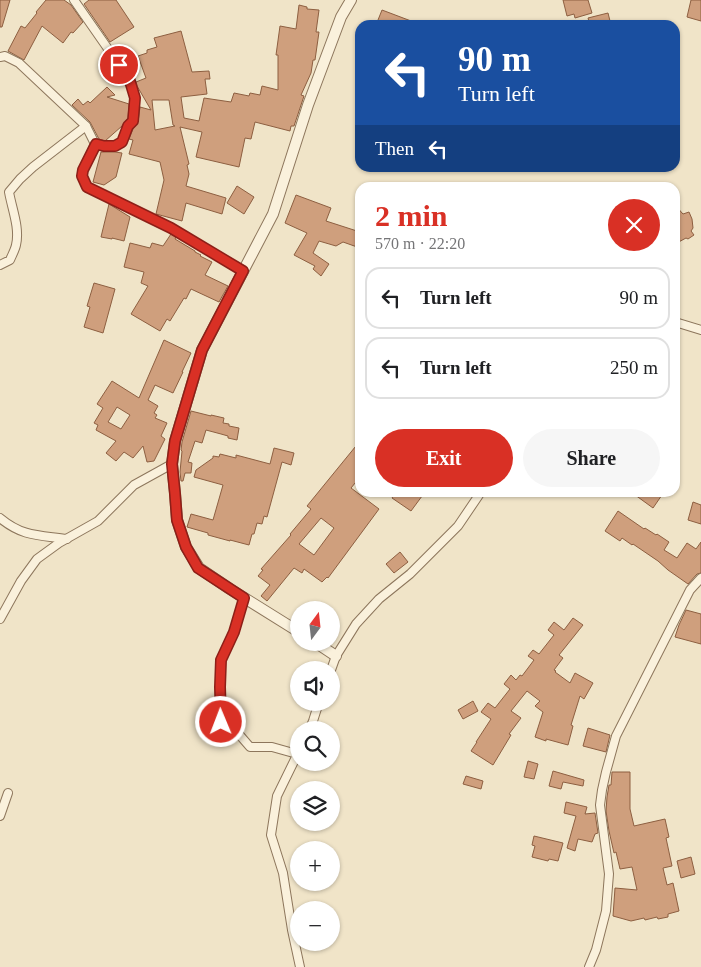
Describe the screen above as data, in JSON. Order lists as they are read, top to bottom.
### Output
{
  "north": "top",
  "page": {
    "turn": ["90 m", "Turn left"],
    "then": "Then",
    "heading": ["2 min", "570 m · 22:20"],
    "list": [
      {
        "name": "Turn left",
        "value": "90 m"
      },
      {
        "name": "Turn left",
        "value": "250 m"
      }
    ],
    "buttons": ["Exit", "Share"],
    "map_buttons": ["+", "−"]
  }
}
